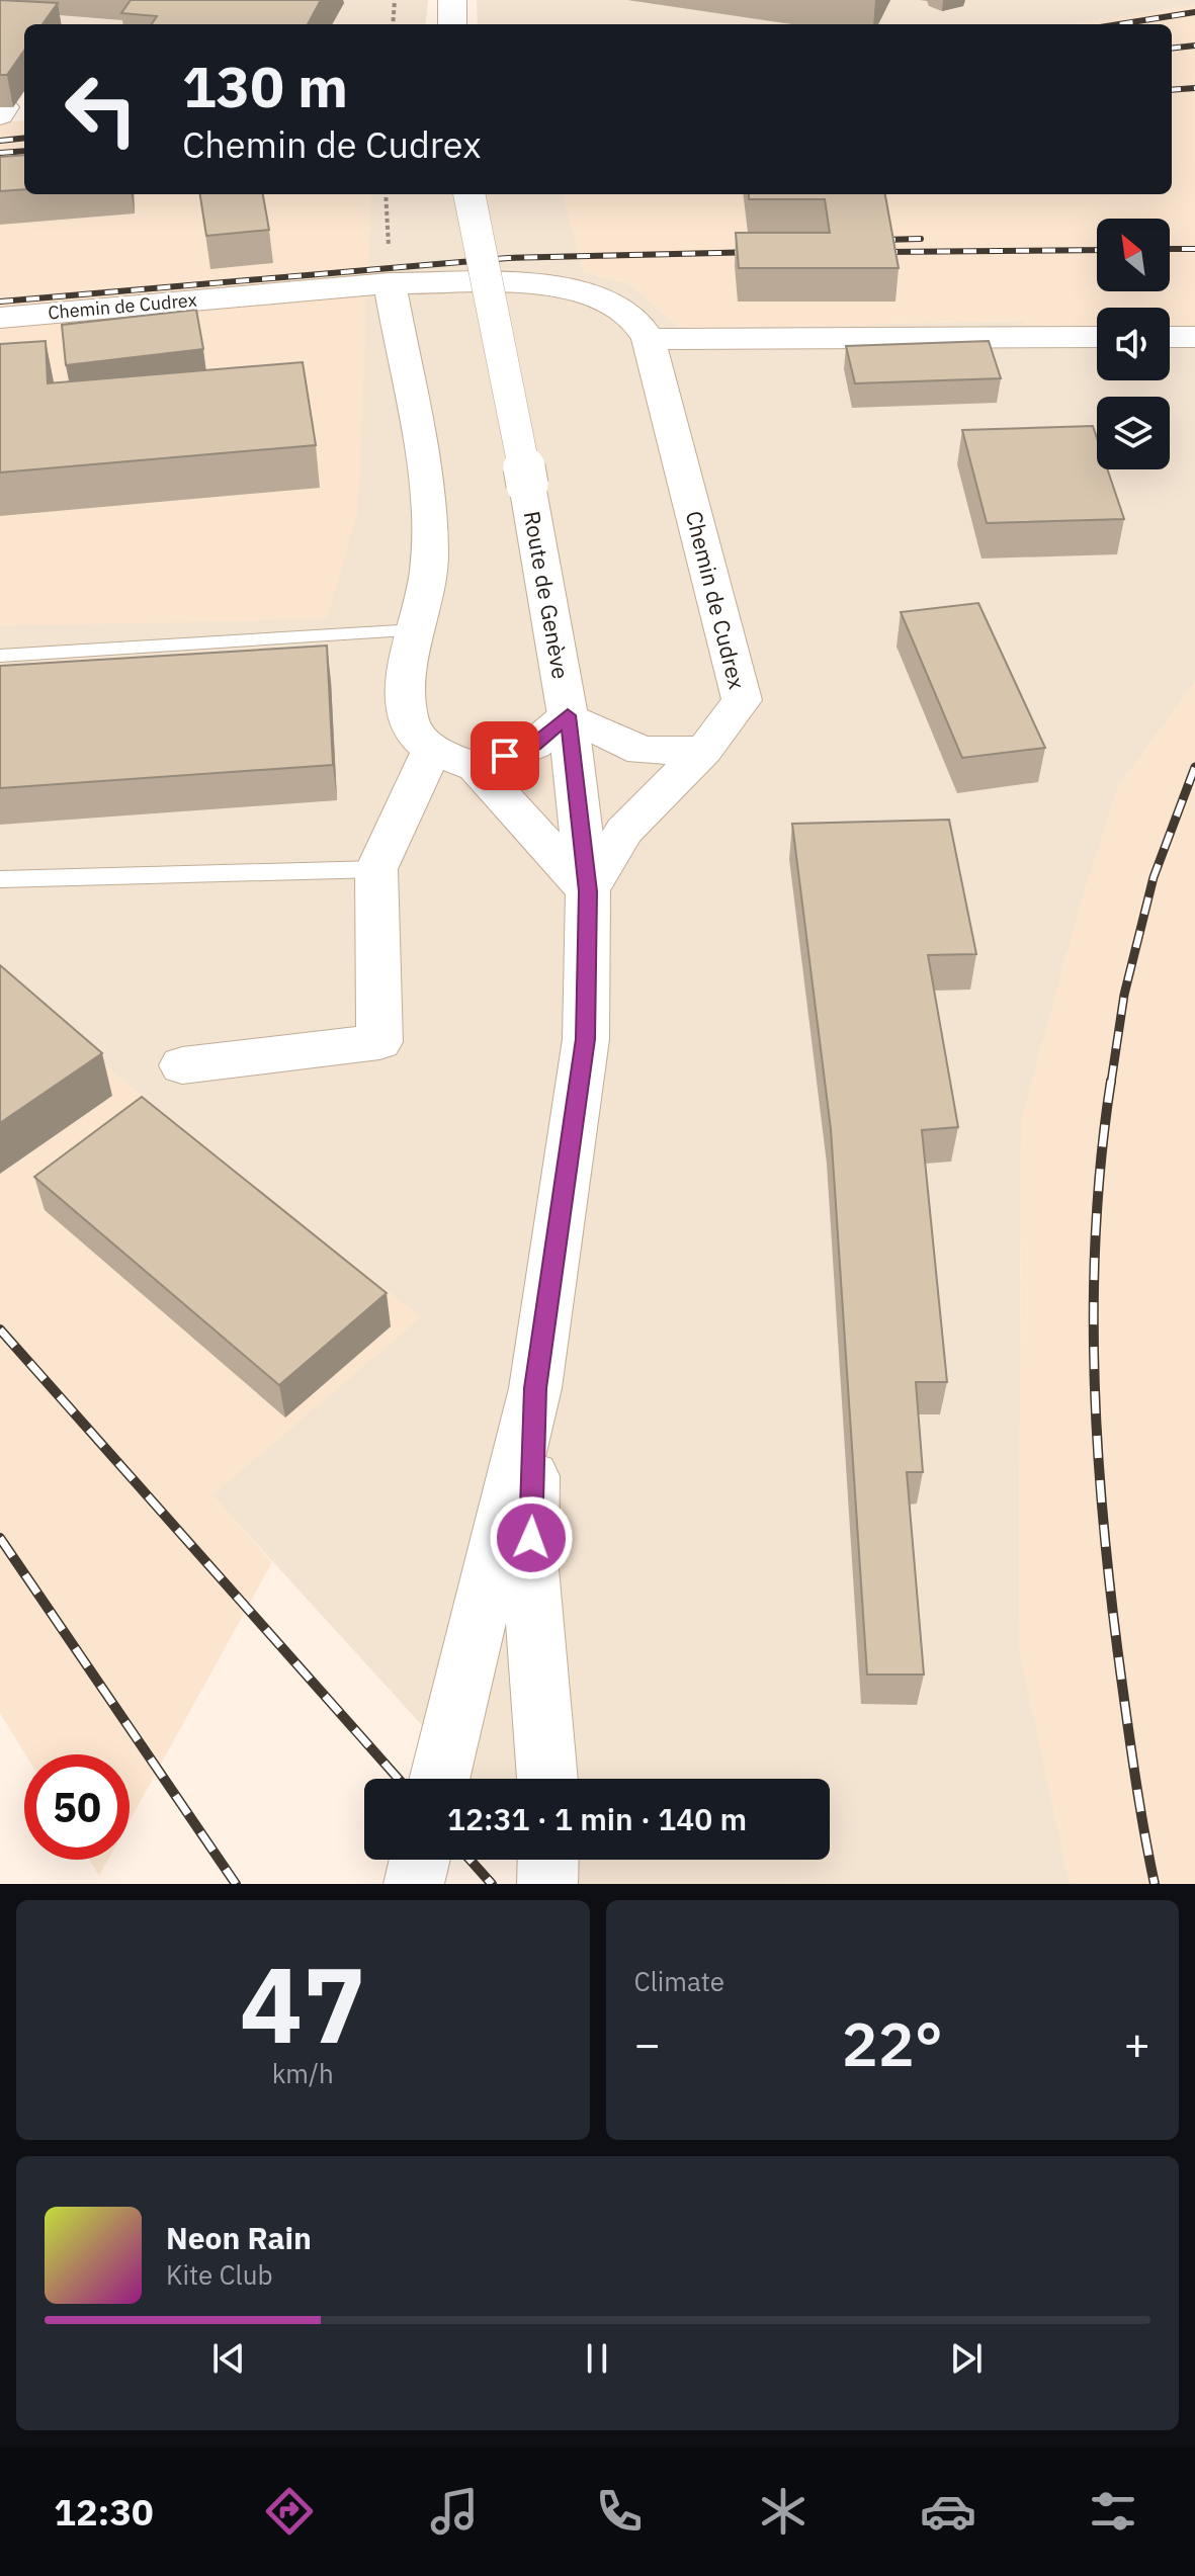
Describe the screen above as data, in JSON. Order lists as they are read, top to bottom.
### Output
{
  "streets": {
    "street": ["Chemin de Cudrex", "Route de Genève"]
  },
  "north": "top left",
  "page": {
    "turn": ["130 m", "Chemin de Cudrex"],
    "limit": "50",
    "trip": "12:31 · 1 min · 140 m",
    "tile": [
      ["47", "km/h"],
      "Climate"
    ],
    "heat": ["−", "22°", "+"],
    "song": ["Neon Rain", "Kite Club"],
    "tabs": "12:30"
  }
}
